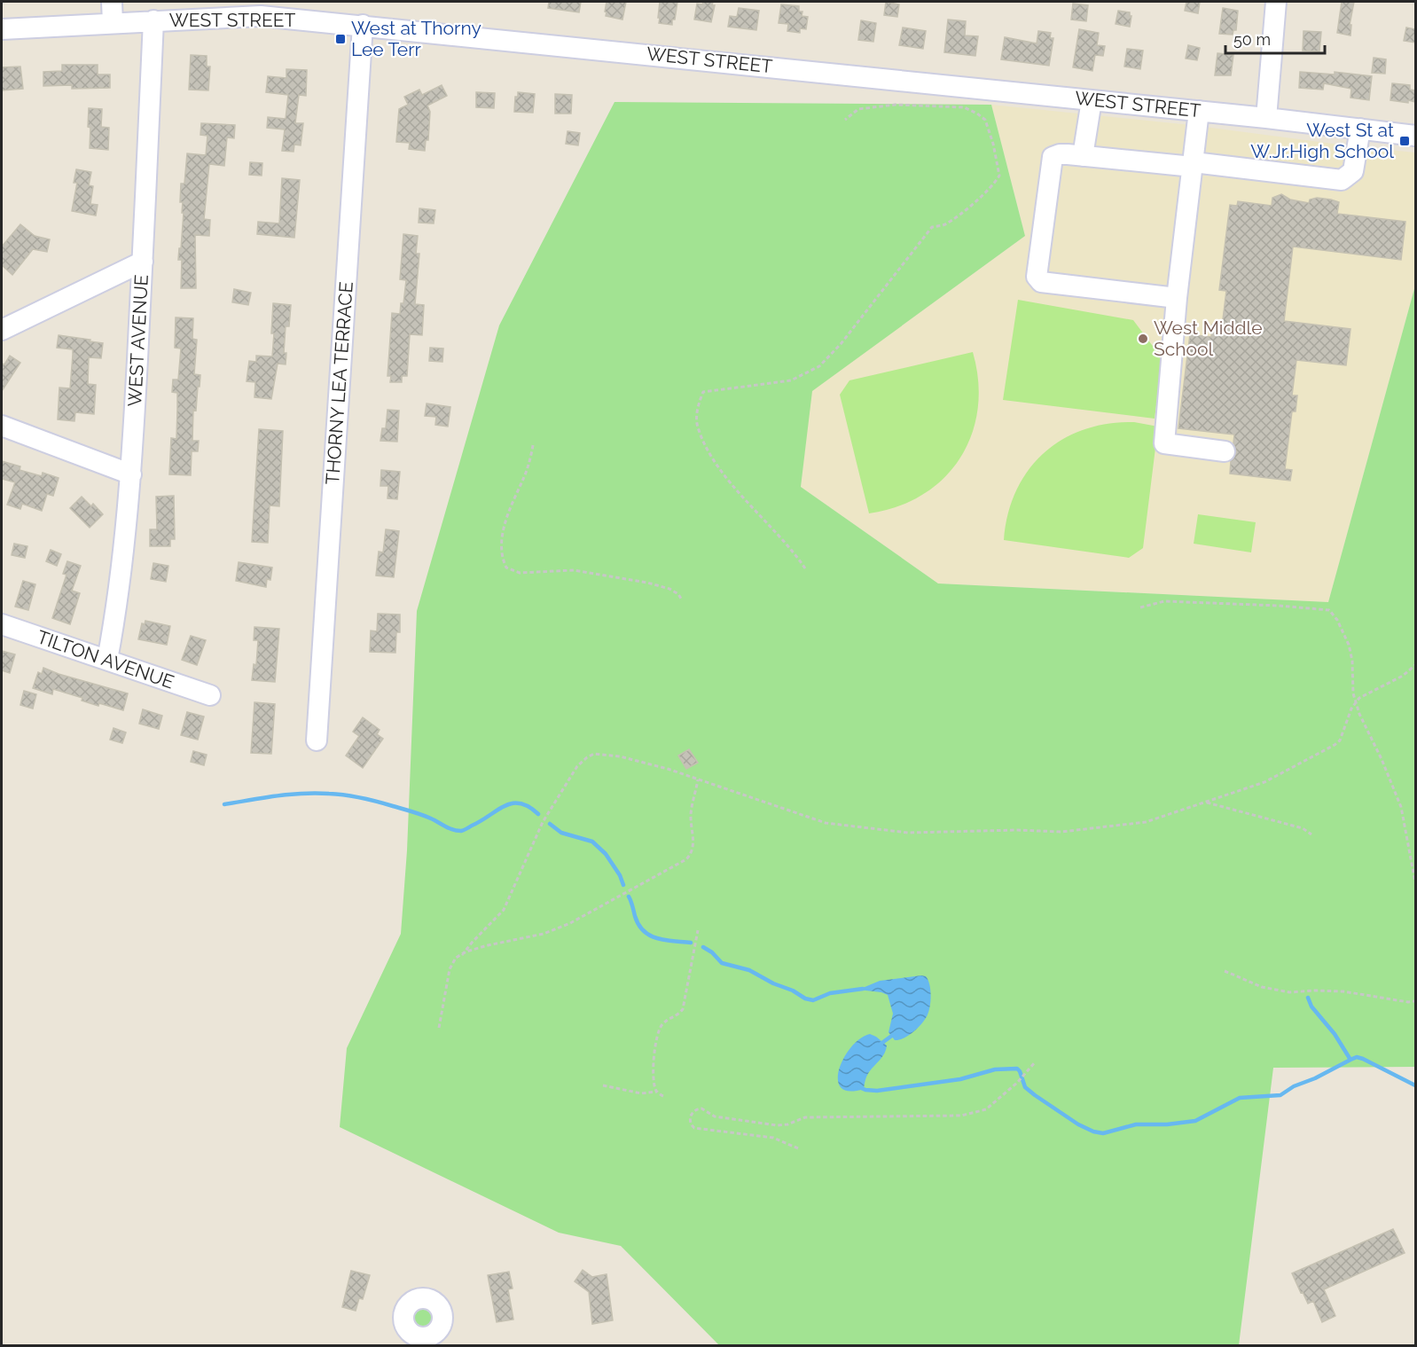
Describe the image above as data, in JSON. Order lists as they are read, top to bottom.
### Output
{
  "streets": {
    "street": [
      "WEST STREET",
      "WEST AVENUE",
      "THORNY LEA TERRACE",
      "TILTON AVENUE"
    ]
  },
  "crossings": [
    ["WEST STREET", "WEST AVENUE"],
    ["WEST STREET", "THORNY LEA TERRACE"],
    ["WEST AVENUE", "TILTON AVENUE"]
  ],
  "places": {
    "transit": ["West at Thorny Lee Terr", "West St at W.Jr.High School"],
    "other": ["West Middle School"]
  },
  "scale_bar": "50 m"
}
